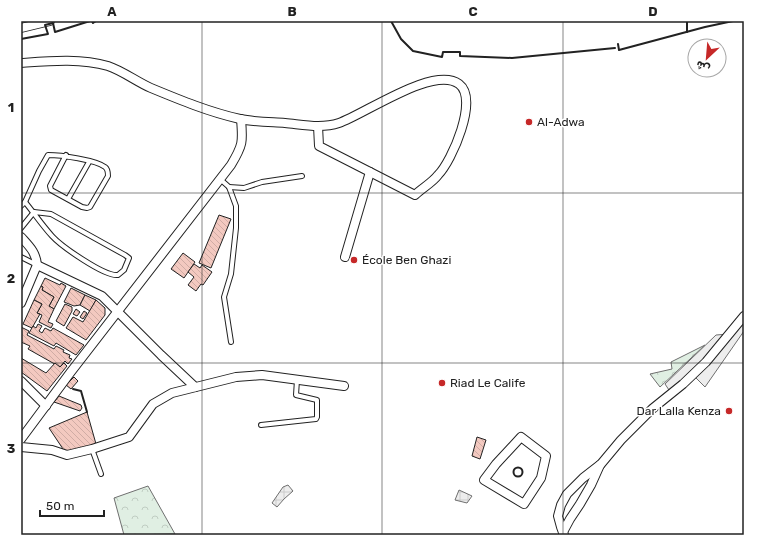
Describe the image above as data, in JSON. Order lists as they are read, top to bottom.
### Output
{
  "places": [
    "Al-Adwa",
    "École Ben Ghazi",
    "Riad Le Calife",
    "Dar Lalla Kenza"
  ],
  "scale_bar": "50 m",
  "north": "bottom left",
  "grid": {
    "columns": [
      "A",
      "B",
      "C",
      "D"
    ],
    "rows": ["1", "2", "3"]
  }
}
